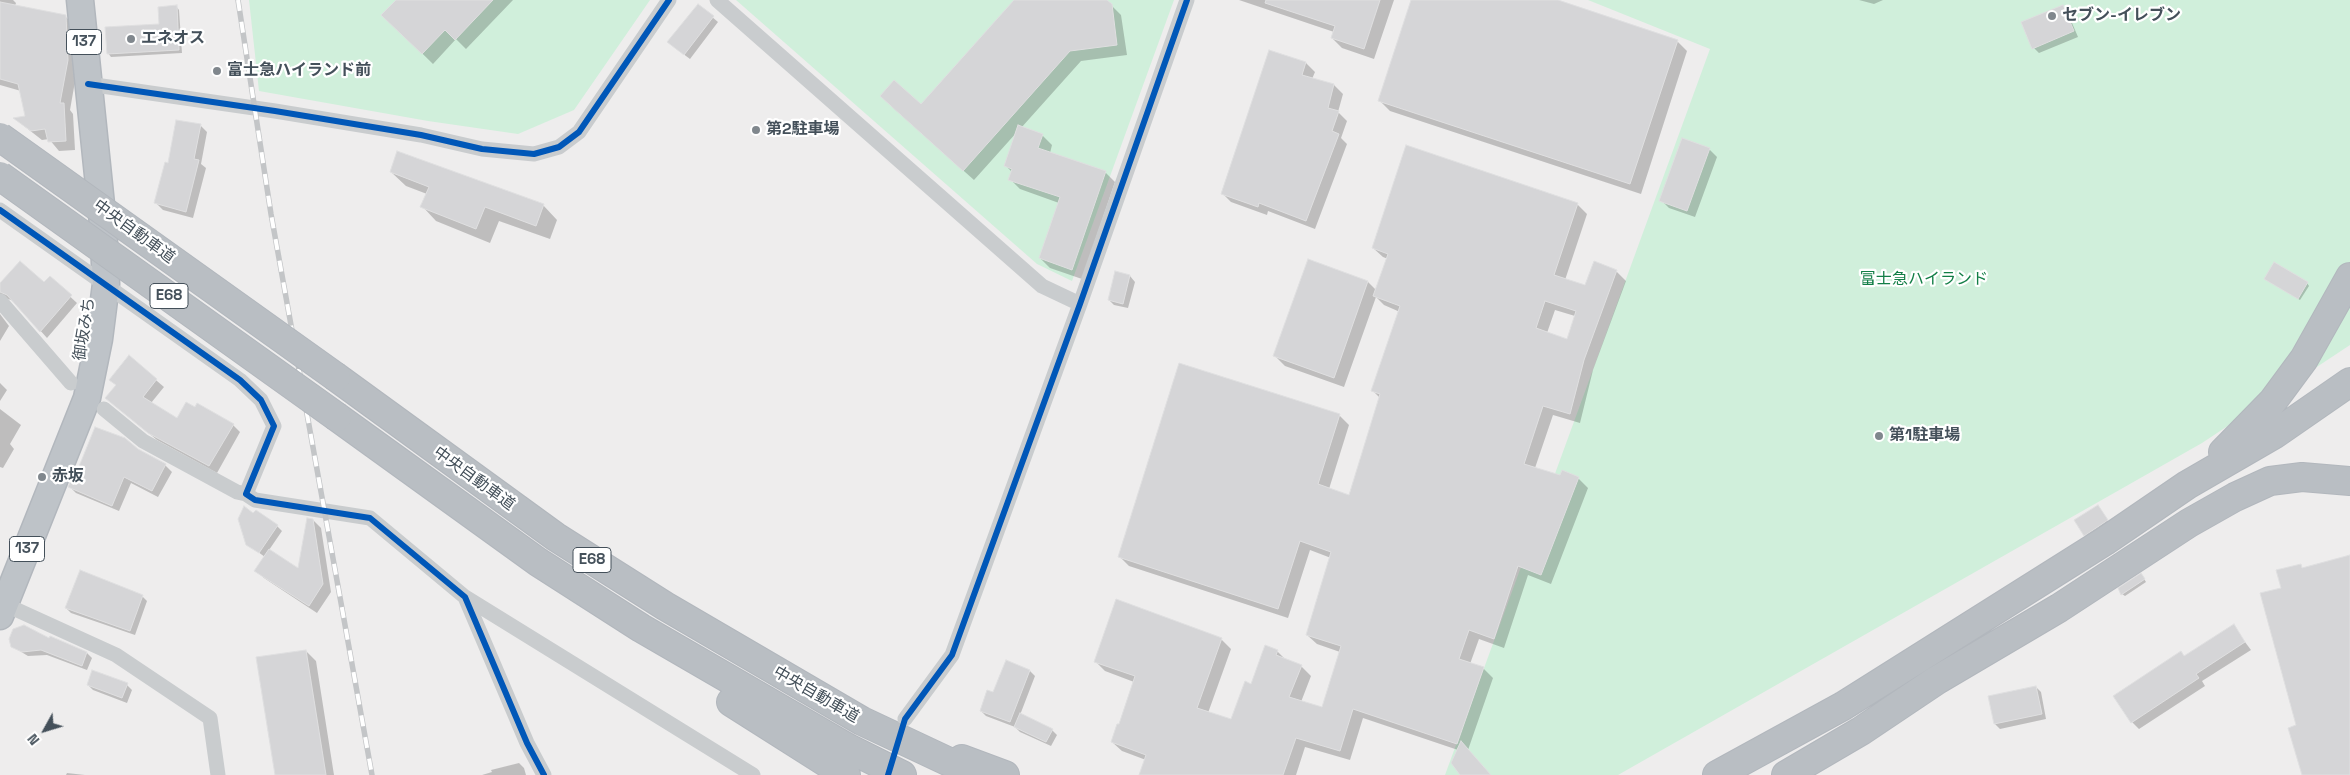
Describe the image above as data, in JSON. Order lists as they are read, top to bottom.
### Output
{
  "streets": {
    "highway": [
      "137",
      "中央自動車道",
      "E68",
      "御坂みち"
    ]
  },
  "parks": ["富士急ハイランド"],
  "places": [
    "セブン-イレブン",
    "エネオス",
    "富士急ハイランド前",
    "第2駐車場",
    "第1駐車場",
    "赤坂"
  ],
  "north": "bottom left"
}
